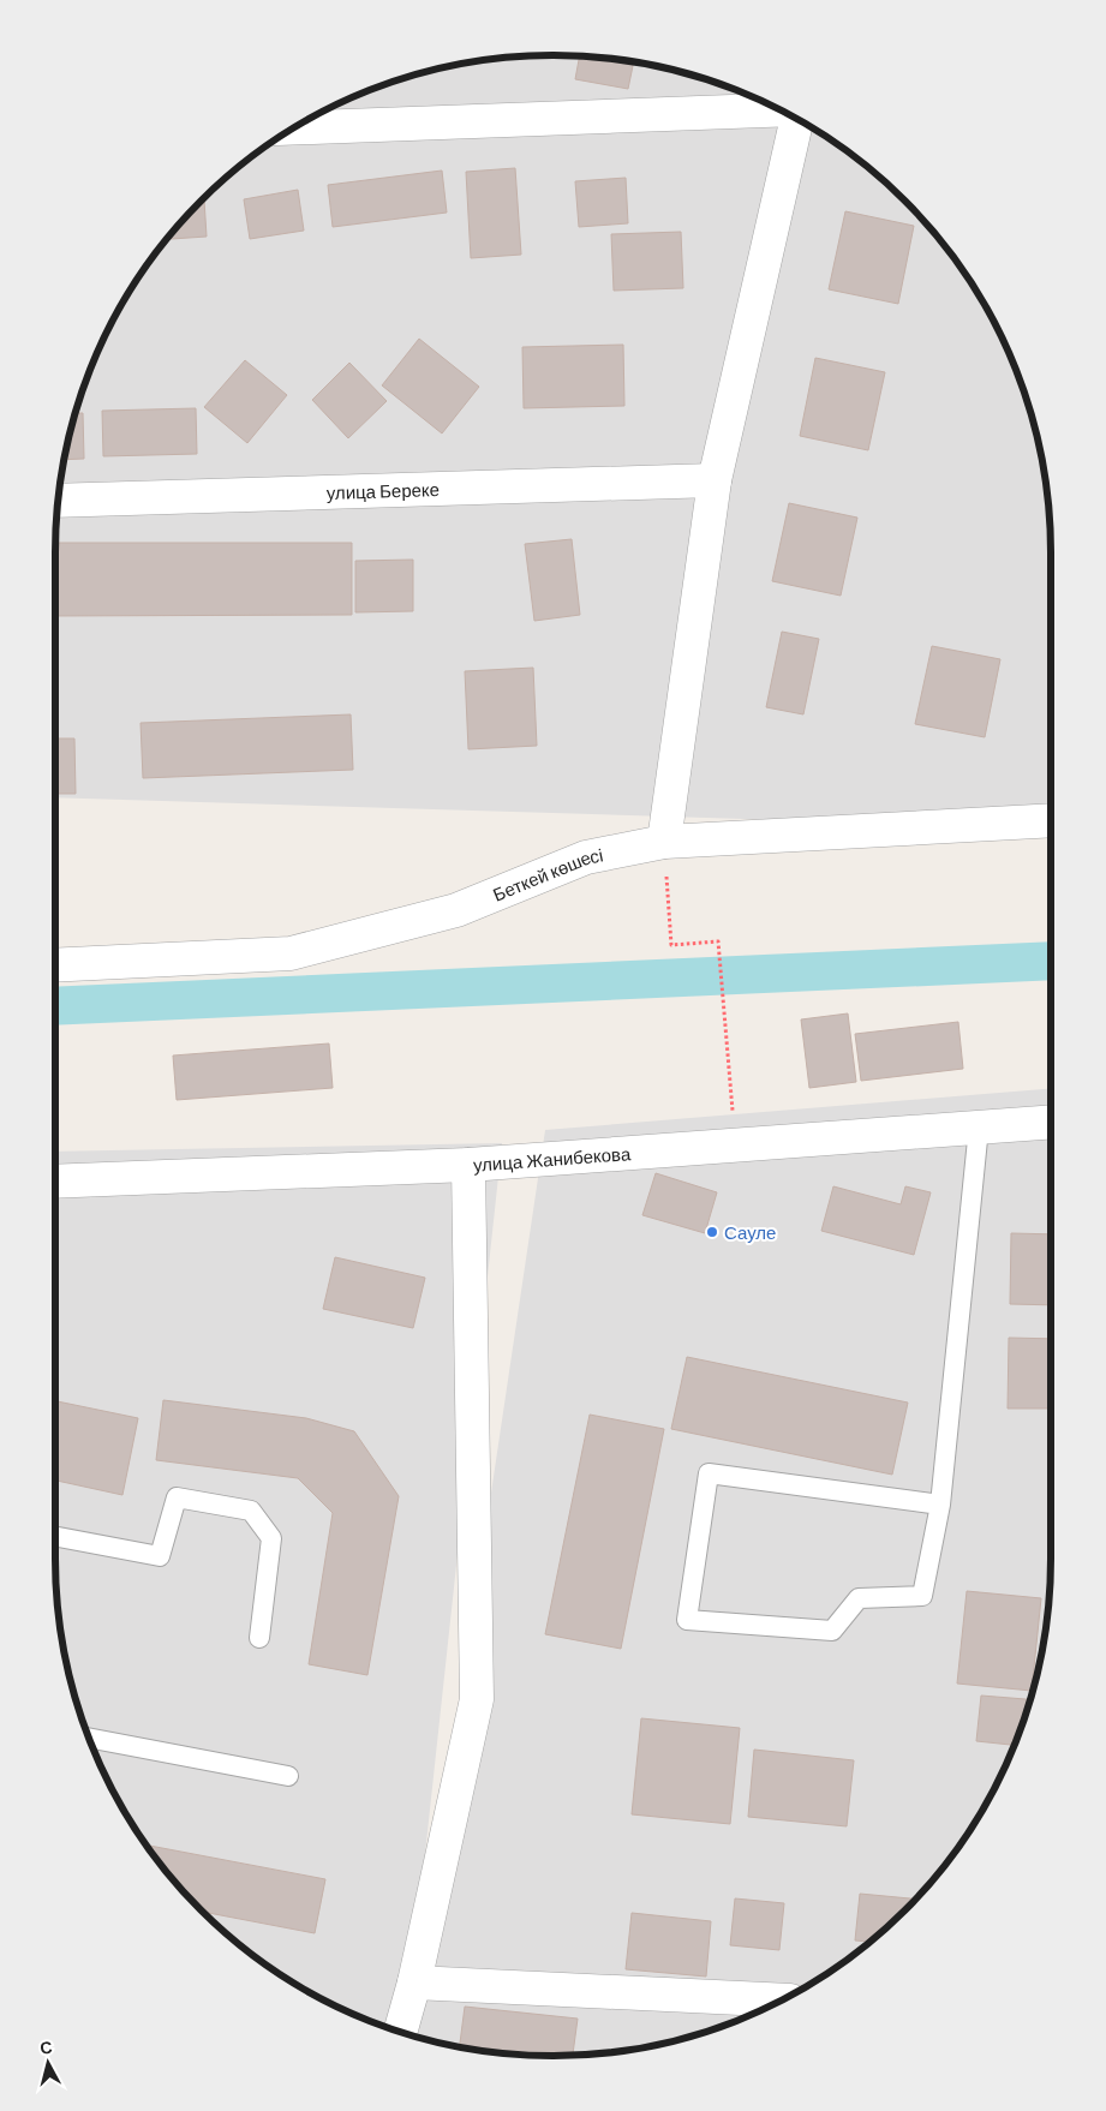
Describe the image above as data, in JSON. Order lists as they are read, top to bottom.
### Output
{
  "streets": {
    "street": ["улица Береке", "Беткей көшесі", "улица Жанибекова"]
  },
  "places": ["Сауле"],
  "north": "top"
}
